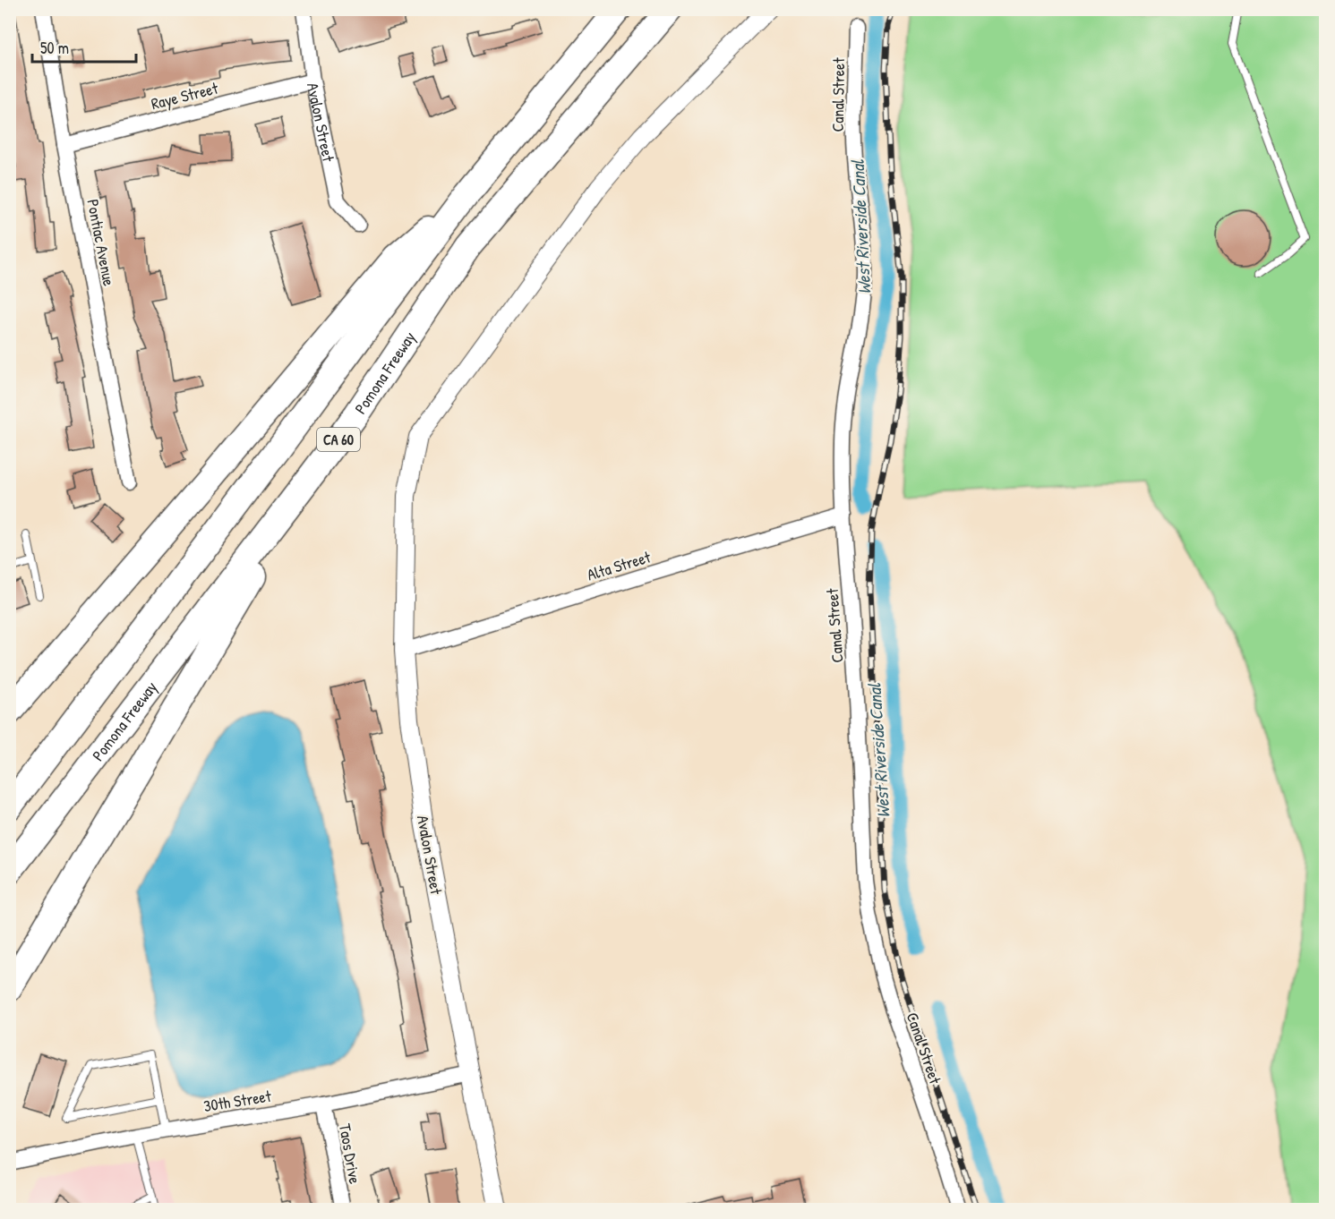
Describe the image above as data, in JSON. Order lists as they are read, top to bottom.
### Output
{
  "streets": {
    "highway": ["Pomona Freeway", "CA 60"],
    "street": [
      "Canal Street",
      "Raye Street",
      "Avalon Street",
      "Pontiac Avenue",
      "Alta Street",
      "30th Street",
      "Taos Drive"
    ]
  },
  "crossings": [
    ["Canal Street", "Alta Street"],
    ["Raye Street", "Avalon Street"],
    ["Raye Street", "Pontiac Avenue"],
    ["Avalon Street", "Alta Street"],
    ["Avalon Street", "30th Street"],
    ["30th Street", "Taos Drive"]
  ],
  "water": ["West Riverside Canal"],
  "scale_bar": "50 m"
}
